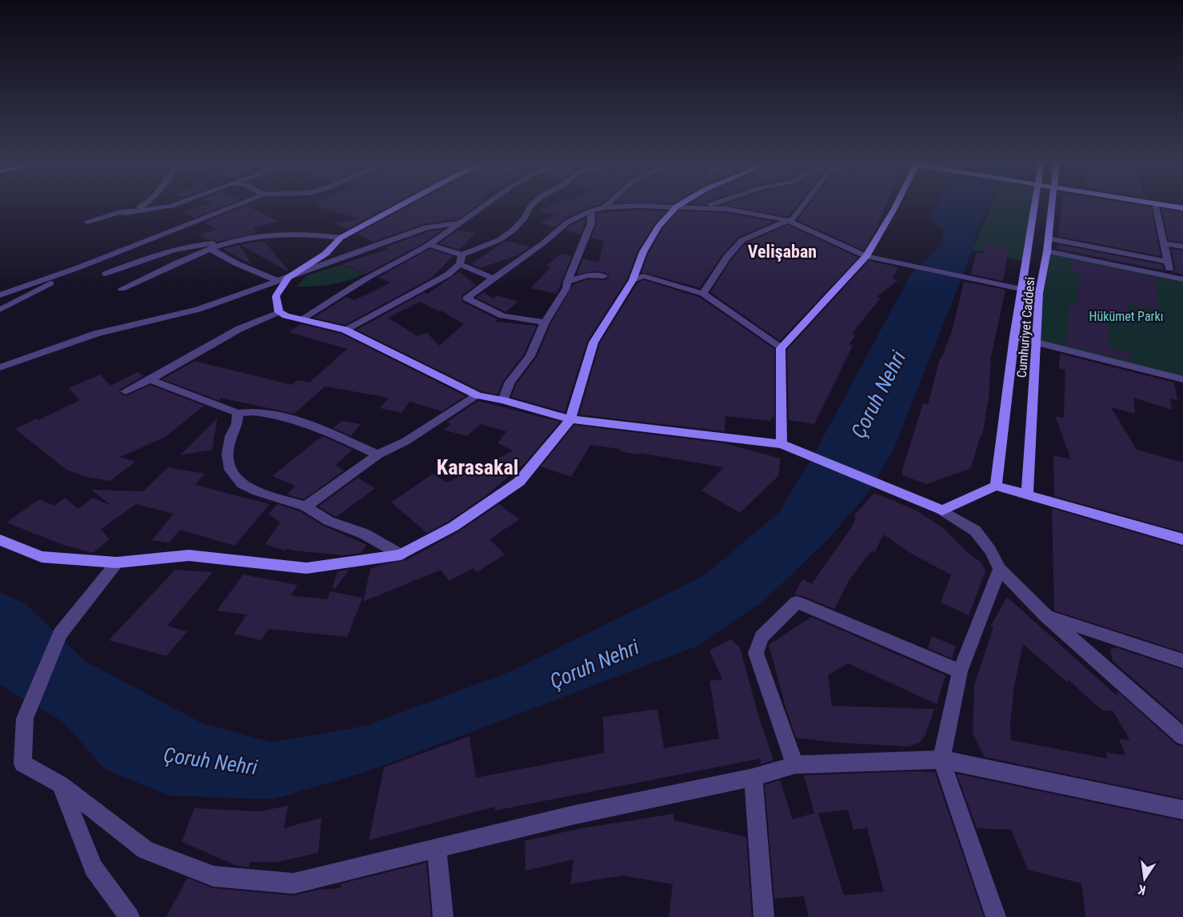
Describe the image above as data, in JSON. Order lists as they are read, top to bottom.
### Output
{
  "streets": {
    "street": ["Cumhuriyet Caddesi"]
  },
  "districts": ["Velişaban", "Karasakal"],
  "water": ["Çoruh Nehri"],
  "parks": ["Hükümet Parkı"],
  "north": "bottom"
}
